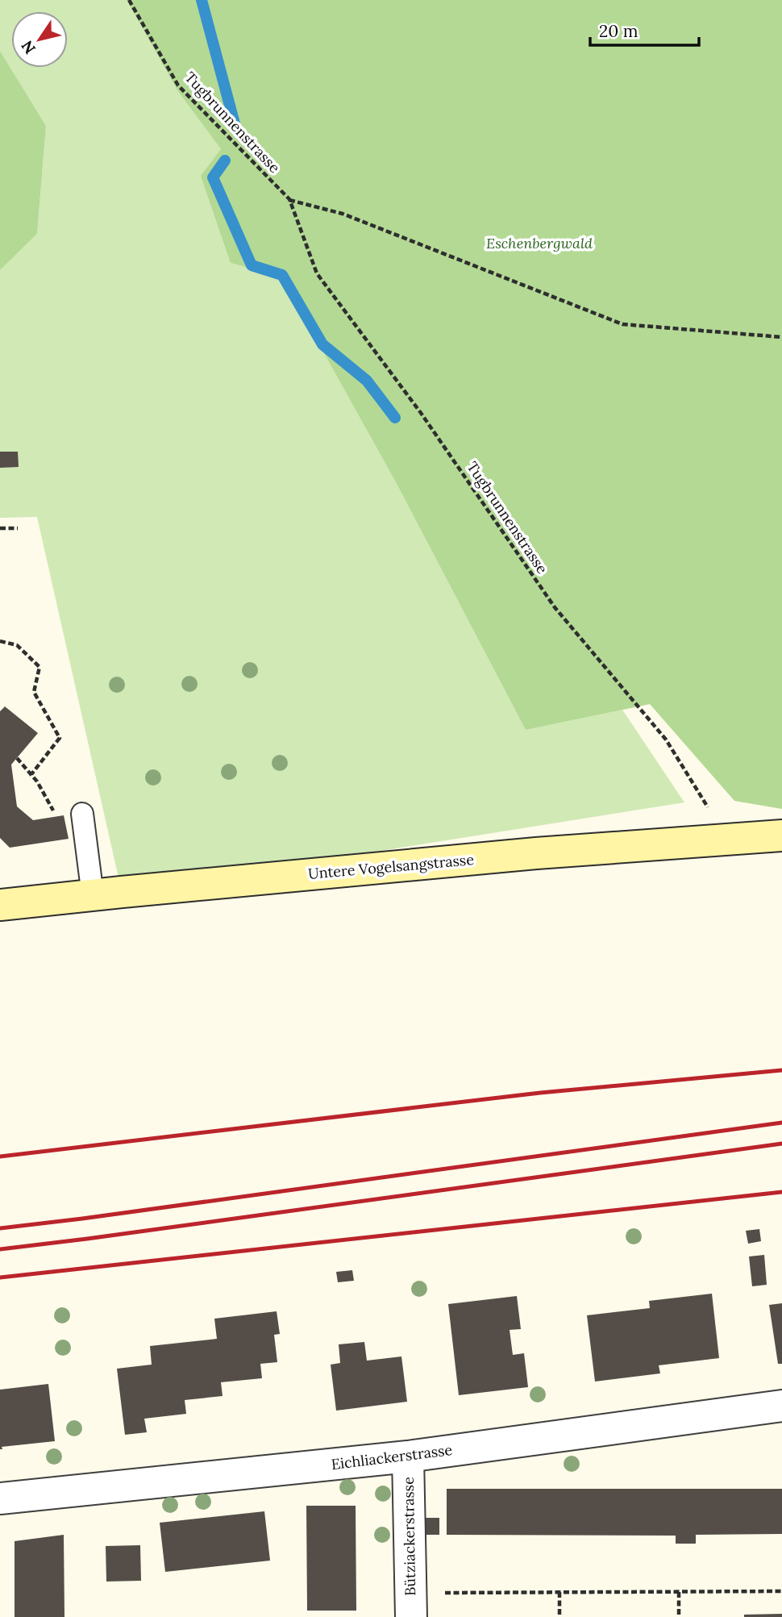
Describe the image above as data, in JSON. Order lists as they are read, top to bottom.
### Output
{
  "streets": {
    "main road": ["Untere Vogelsangstrasse"],
    "street": ["Eichliackerstrasse", "Bütziackerstrasse"],
    "path": ["Tugbrunnenstrasse"]
  },
  "crossings": [
    ["Tugbrunnenstrasse", "Untere Vogelsangstrasse"],
    ["Eichliackerstrasse", "Bütziackerstrasse"]
  ],
  "parks": ["Eschenbergwald"],
  "scale_bar": "20 m",
  "north": "bottom left"
}
